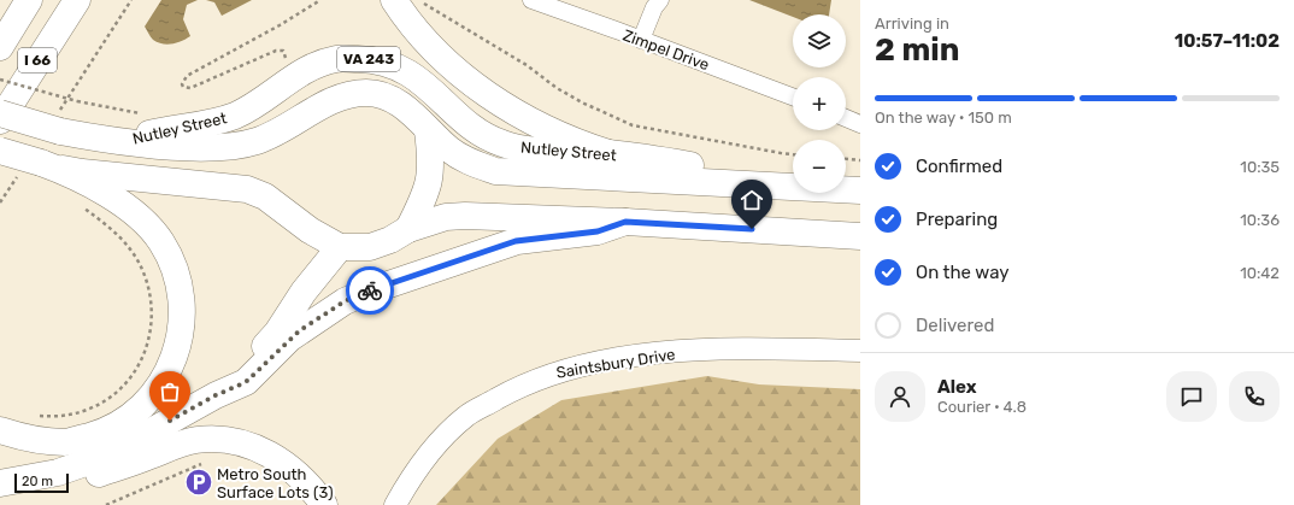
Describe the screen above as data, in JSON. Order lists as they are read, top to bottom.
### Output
{
  "streets": {
    "main road": ["VA 243", "I 66", "Nutley Street"],
    "street": ["Zimpel Drive", "Saintsbury Drive"]
  },
  "crossings": [
    ["VA 243", "Nutley Street"]
  ],
  "places": {
    "parking": ["Metro South Surface Lots (3)"]
  },
  "scale_bar": "20 m",
  "page": {
    "heading": ["2 min", "Arriving in", "10:57–11:02"],
    "panel": ["Alex", "Courier · 4.8"],
    "map_buttons": ["+", "−"],
    "bar": "On the way · 150 m",
    "list": [
      ["Confirmed", "10:35"],
      ["Preparing", "10:36"],
      ["On the way", "10:42"],
      "Delivered"
    ],
    "scale": "20 m"
  }
}
